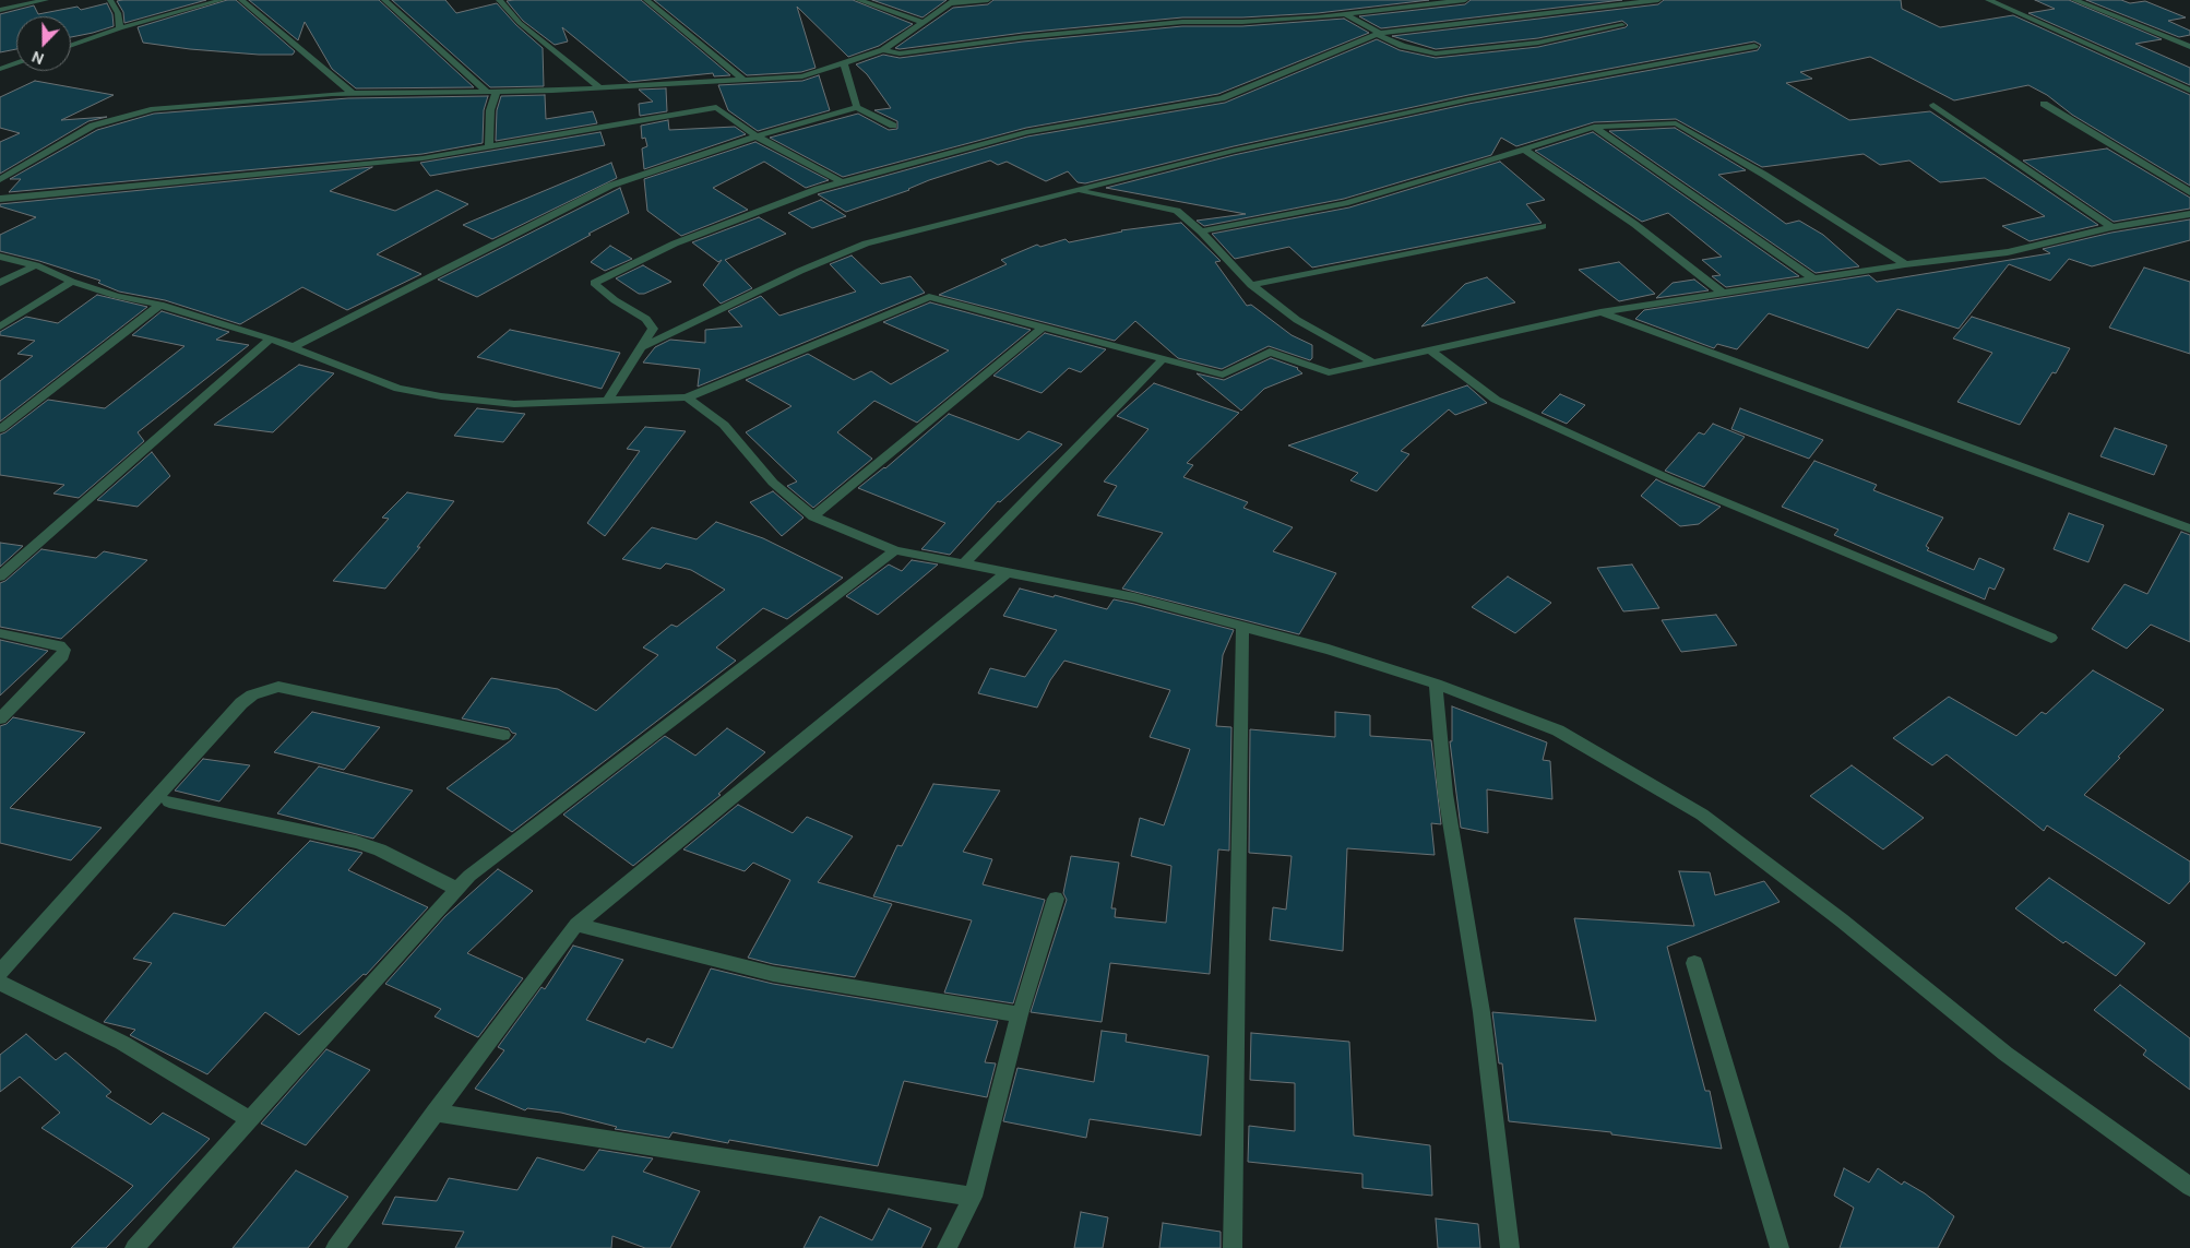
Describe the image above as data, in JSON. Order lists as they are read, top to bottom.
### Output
{
  "north": "bottom"
}
